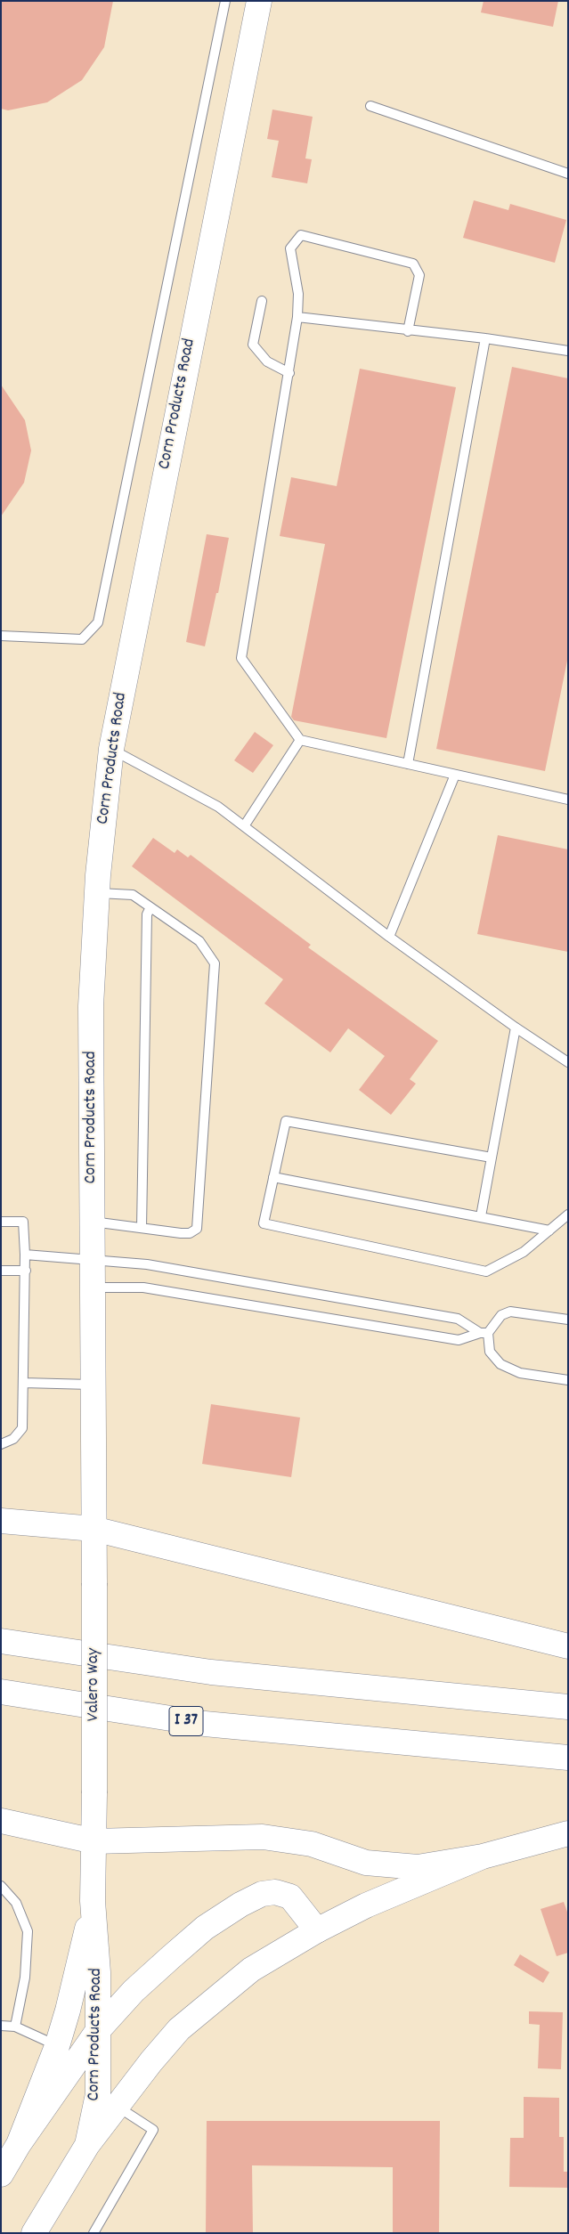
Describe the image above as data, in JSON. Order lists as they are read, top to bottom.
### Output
{
  "streets": {
    "main road": ["Corn Products Road", "Valero Way", "I 37"]
  },
  "crossings": [
    ["Corn Products Road", "Valero Way"]
  ]
}
